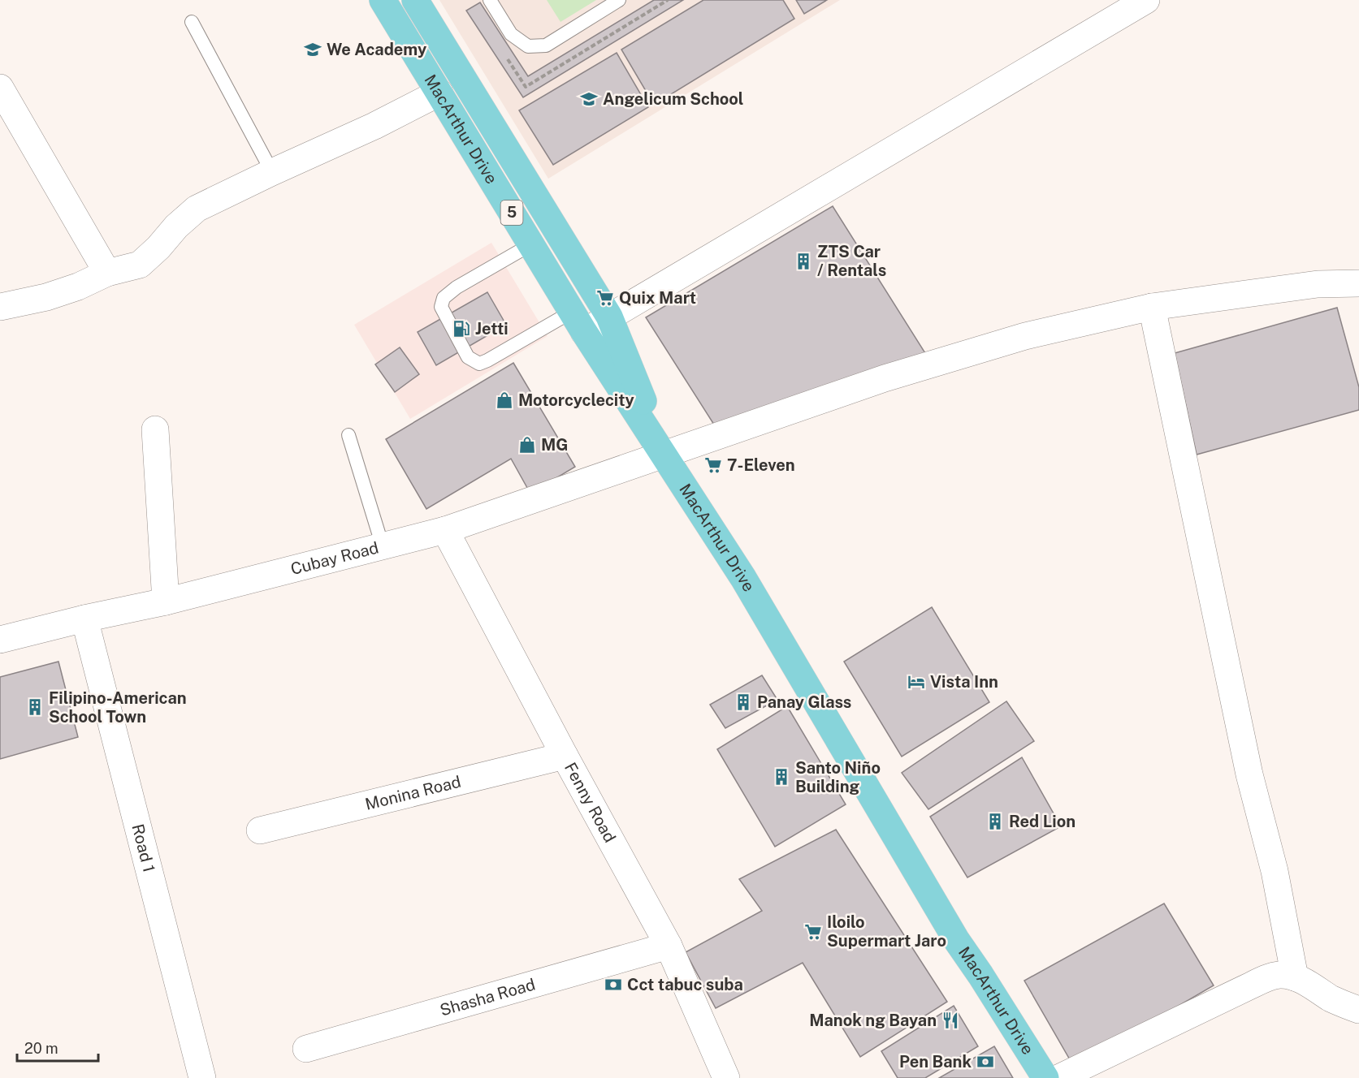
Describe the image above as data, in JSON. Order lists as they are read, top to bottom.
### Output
{
  "streets": {
    "main road": ["MacArthur Drive", "5"],
    "street": [
      "Cubay Road",
      "Monina Road",
      "Fenny Road",
      "Road 1",
      "Shasha Road"
    ]
  },
  "crossings": [
    ["MacArthur Drive", "Cubay Road"],
    ["Cubay Road", "Fenny Road"],
    ["Cubay Road", "Road 1"],
    ["Monina Road", "Fenny Road"],
    ["Fenny Road", "Shasha Road"]
  ],
  "places": {
    "school or university": ["We Academy", "Angelicum School"],
    "building": [
      "ZTS Car / Rentals",
      "Panay Glass",
      "Filipino-American School Town",
      "Santo Niño Building",
      "Red Lion"
    ],
    "supermarket": ["Quix Mart", "7-Eleven", "Iloilo Supermart Jaro"],
    "fuel station": ["Jetti"],
    "shop": ["Motorcyclecity", "MG"],
    "hotel": ["Vista Inn"],
    "bank": ["Cct tabuc suba", "Pen Bank"],
    "restaurant": ["Manok ng Bayan"]
  },
  "scale_bar": "20 m"
}
